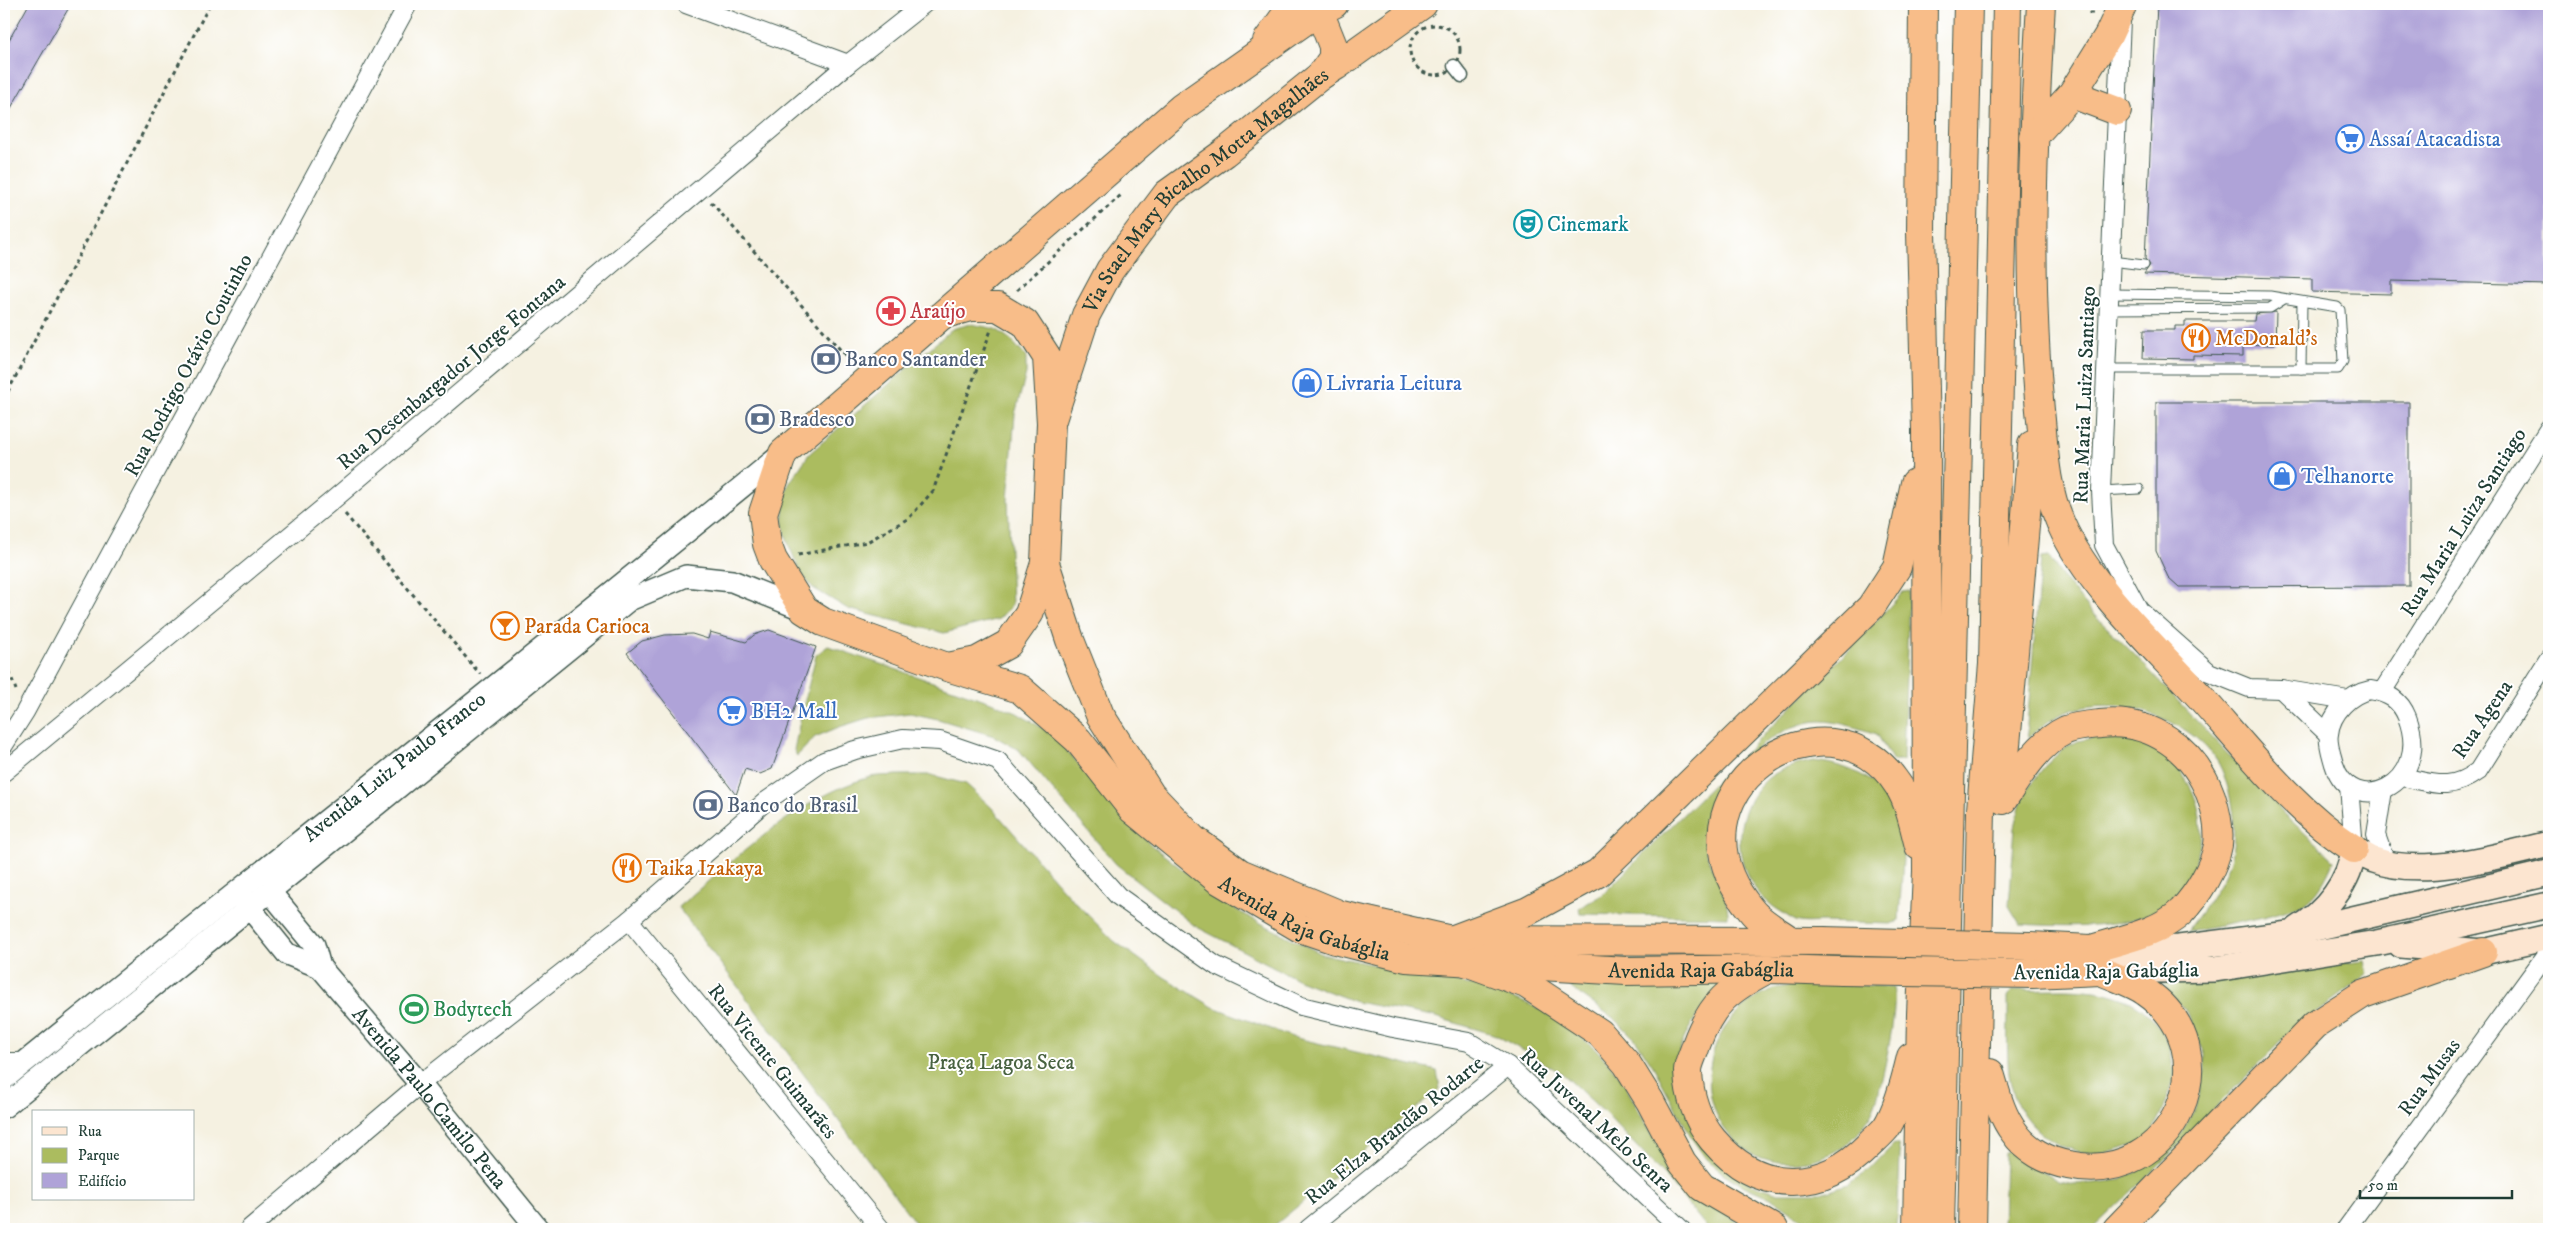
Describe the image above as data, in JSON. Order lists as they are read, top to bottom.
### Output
{
  "streets": {
    "highway": ["Via Stael Mary Bicalho Motta Magalhães", "Avenida Raja Gabáglia"],
    "street": [
      "Rua Rodrigo Otávio Coutinho",
      "Rua Desembargador Jorge Fontana",
      "Rua Maria Luiza Santiago",
      "Rua Agena",
      "Avenida Luiz Paulo Franco",
      "Rua Vicente Guimarães",
      "Rua Musas",
      "Avenida Paulo Camilo Pena",
      "Rua Juvenal Melo Senra",
      "Rua Elza Brandão Rodarte"
    ]
  },
  "crossings": [
    ["Rua Maria Luiza Santiago", "Rua Agena"],
    ["Avenida Luiz Paulo Franco", "Avenida Raja Gabáglia"],
    ["Avenida Luiz Paulo Franco", "Avenida Paulo Camilo Pena"],
    ["Rua Vicente Guimarães", "Rua Juvenal Melo Senra"],
    ["Avenida Paulo Camilo Pena", "Rua Juvenal Melo Senra"],
    ["Rua Juvenal Melo Senra", "Rua Elza Brandão Rodarte"]
  ],
  "parks": ["Praça Lagoa Seca"],
  "places": {
    "supermarket": ["Assaí Atacadista", "BH2 Mall"],
    "theatre": ["Cinemark"],
    "pharmacy": ["Araújo"],
    "restaurant": ["McDonald's", "Taika Izakaya"],
    "bank": ["Banco Santander", "Bradesco", "Banco do Brasil"],
    "shop": ["Livraria Leitura", "Telhanorte"],
    "bar": ["Parada Carioca"],
    "sports": ["Bodytech"]
  },
  "legend": ["Rua", "Parque", "Edifício"],
  "scale_bar": "50 m"
}
